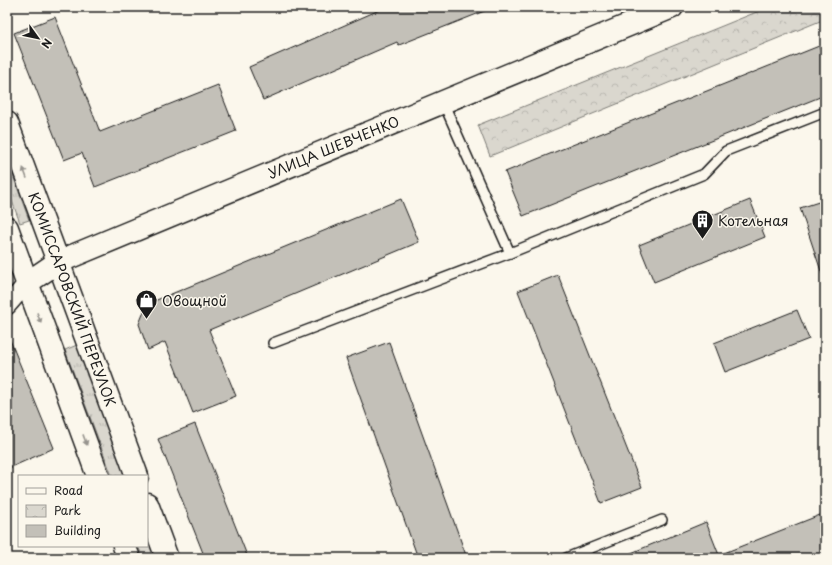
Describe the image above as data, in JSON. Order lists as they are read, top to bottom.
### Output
{
  "streets": {
    "main road": ["УЛИЦА ШЕВЧЕНКО", "КОМИССАРОВСКИЙ ПЕРЕУЛОК"]
  },
  "crossings": [
    ["УЛИЦА ШЕВЧЕНКО", "КОМИССАРОВСКИЙ ПЕРЕУЛОК"]
  ],
  "places": {
    "building": ["Котельная"],
    "shop": ["Овощной"]
  },
  "legend": ["Road", "Park", "Building"],
  "north": "bottom right"
}
